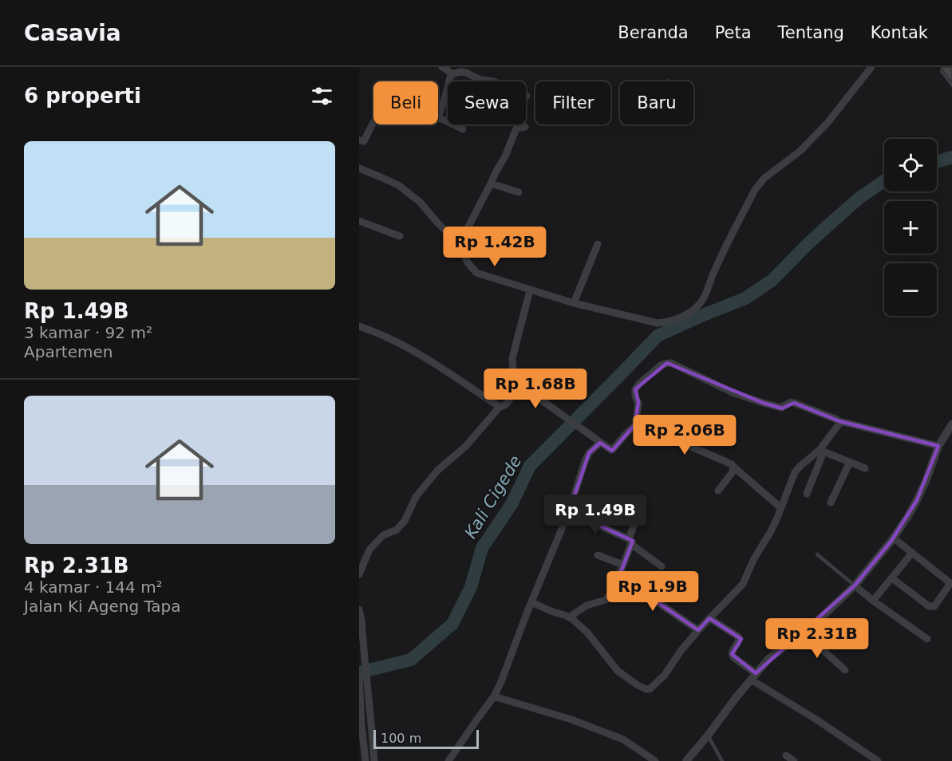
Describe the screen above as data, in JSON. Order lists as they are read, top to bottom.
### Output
{
  "water": ["Kali Cigede"],
  "scale_bar": "100 m",
  "page": {
    "header": "Casavia",
    "nav": [
      "Beranda",
      "Peta",
      "Tentang",
      "Kontak"
    ],
    "heading": "6 properti",
    "chip": [
      "Beli",
      "Sewa",
      "Filter",
      "Baru"
    ],
    "list": [
      {
        "name": "Rp 1.49B",
        "note": "3 kamar · 92 m² · Apartemen"
      },
      {
        "name": "Rp 2.31B",
        "note": "4 kamar · 144 m² · Jalan Ki Ageng Tapa"
      }
    ],
    "map_buttons": ["+", "−"],
    "price": [
      "Rp 1.42B",
      "Rp 1.68B",
      "Rp 2.06B",
      "Rp 1.49B",
      "Rp 1.9B",
      "Rp 2.31B"
    ],
    "scale": "100 m"
  }
}
